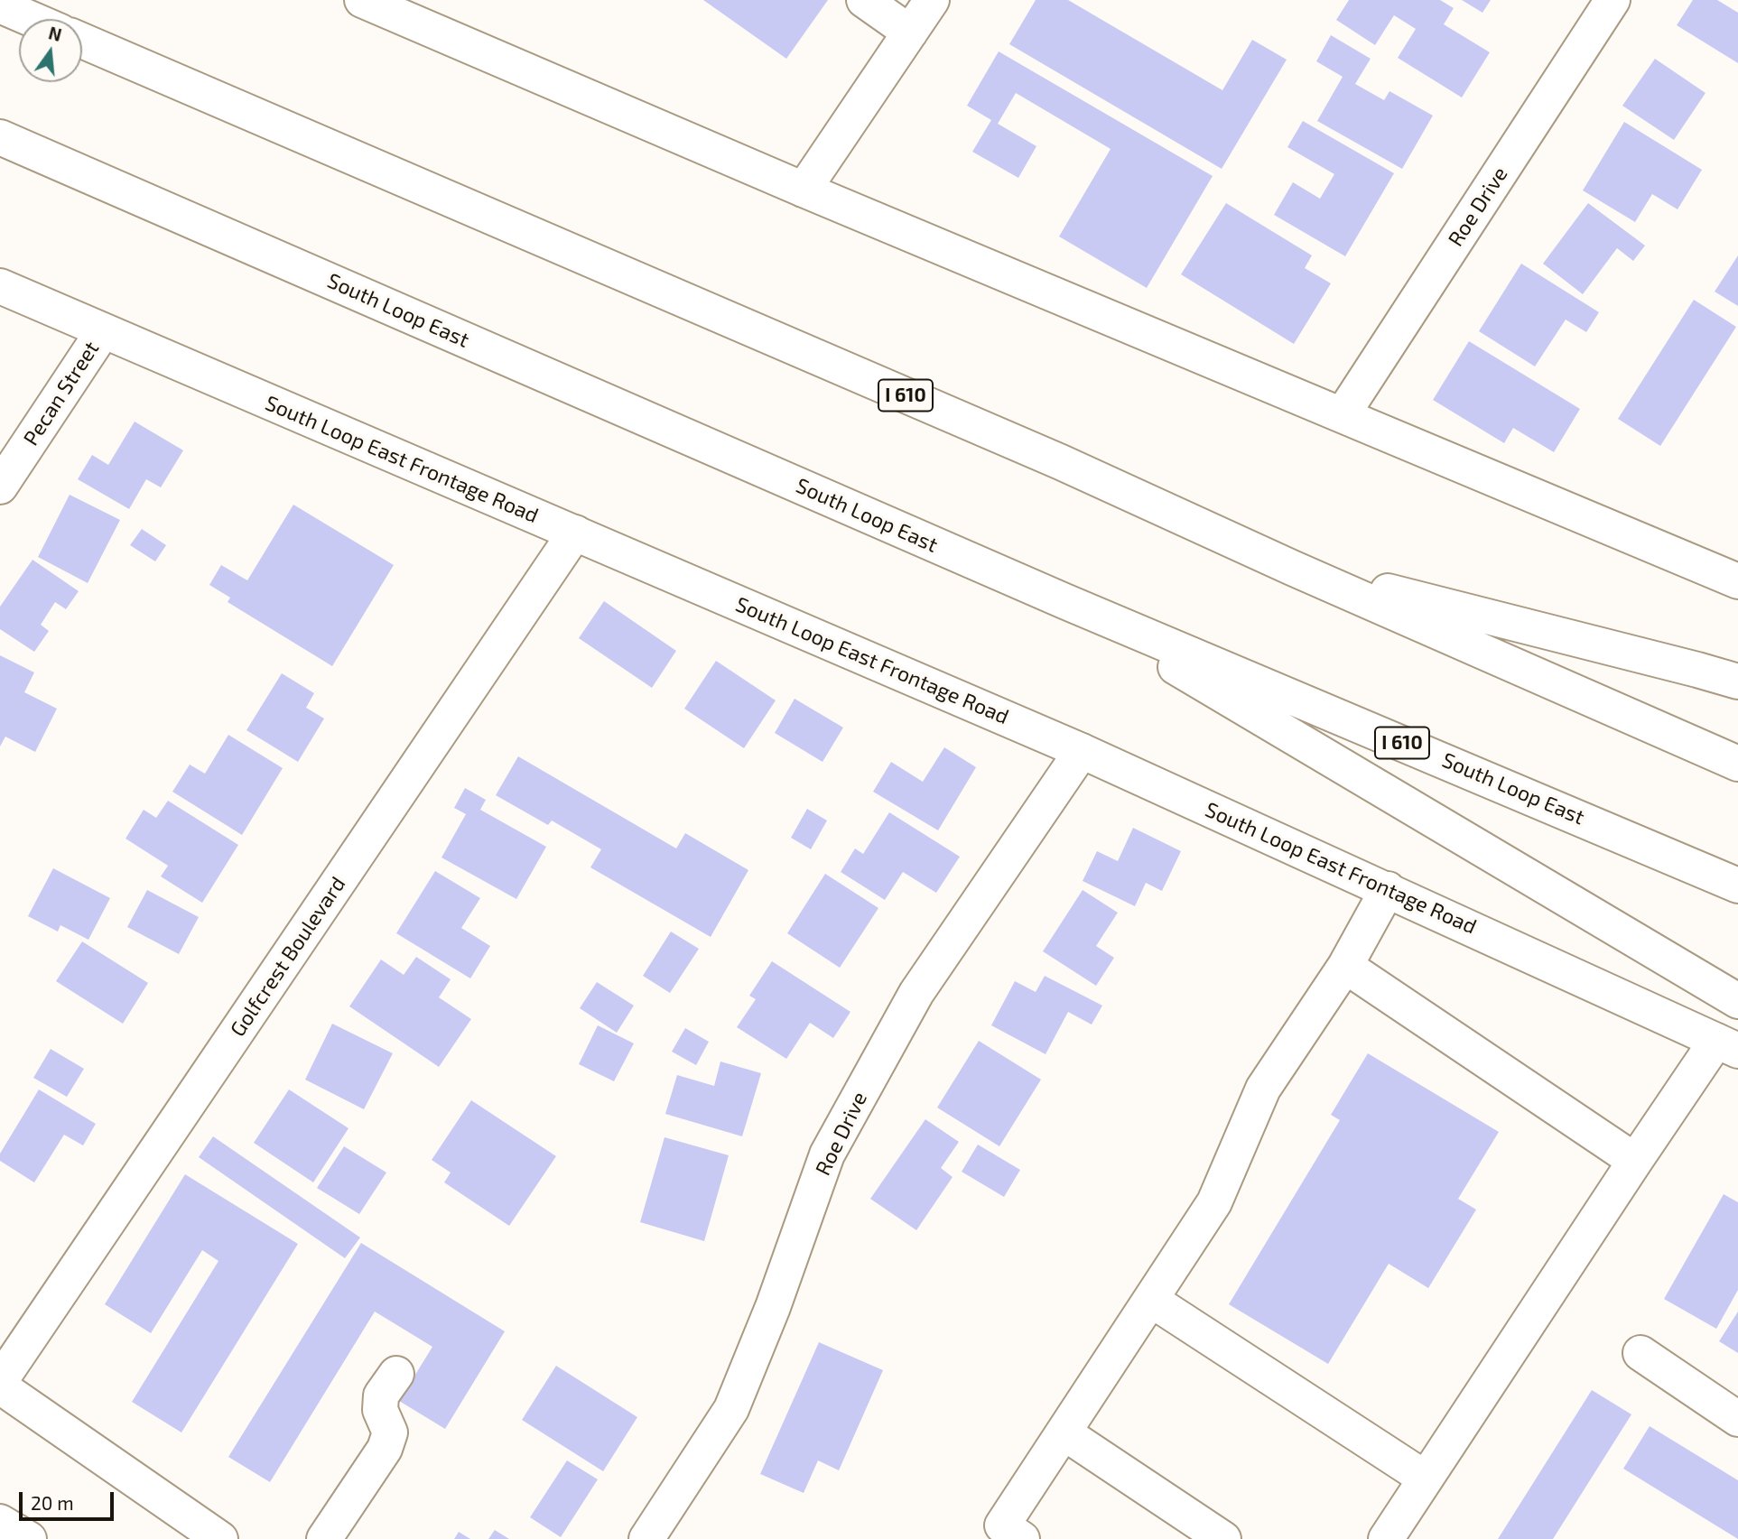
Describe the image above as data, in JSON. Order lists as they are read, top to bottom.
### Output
{
  "streets": {
    "main road": [
      "Roe Drive",
      "South Loop East",
      "Pecan Street",
      "I 610",
      "South Loop East Frontage Road",
      "Golfcrest Boulevard"
    ]
  },
  "crossings": [
    ["Roe Drive", "South Loop East Frontage Road"],
    ["Pecan Street", "South Loop East Frontage Road"],
    ["South Loop East Frontage Road", "Golfcrest Boulevard"]
  ],
  "scale_bar": "20 m",
  "north": "top"
}
